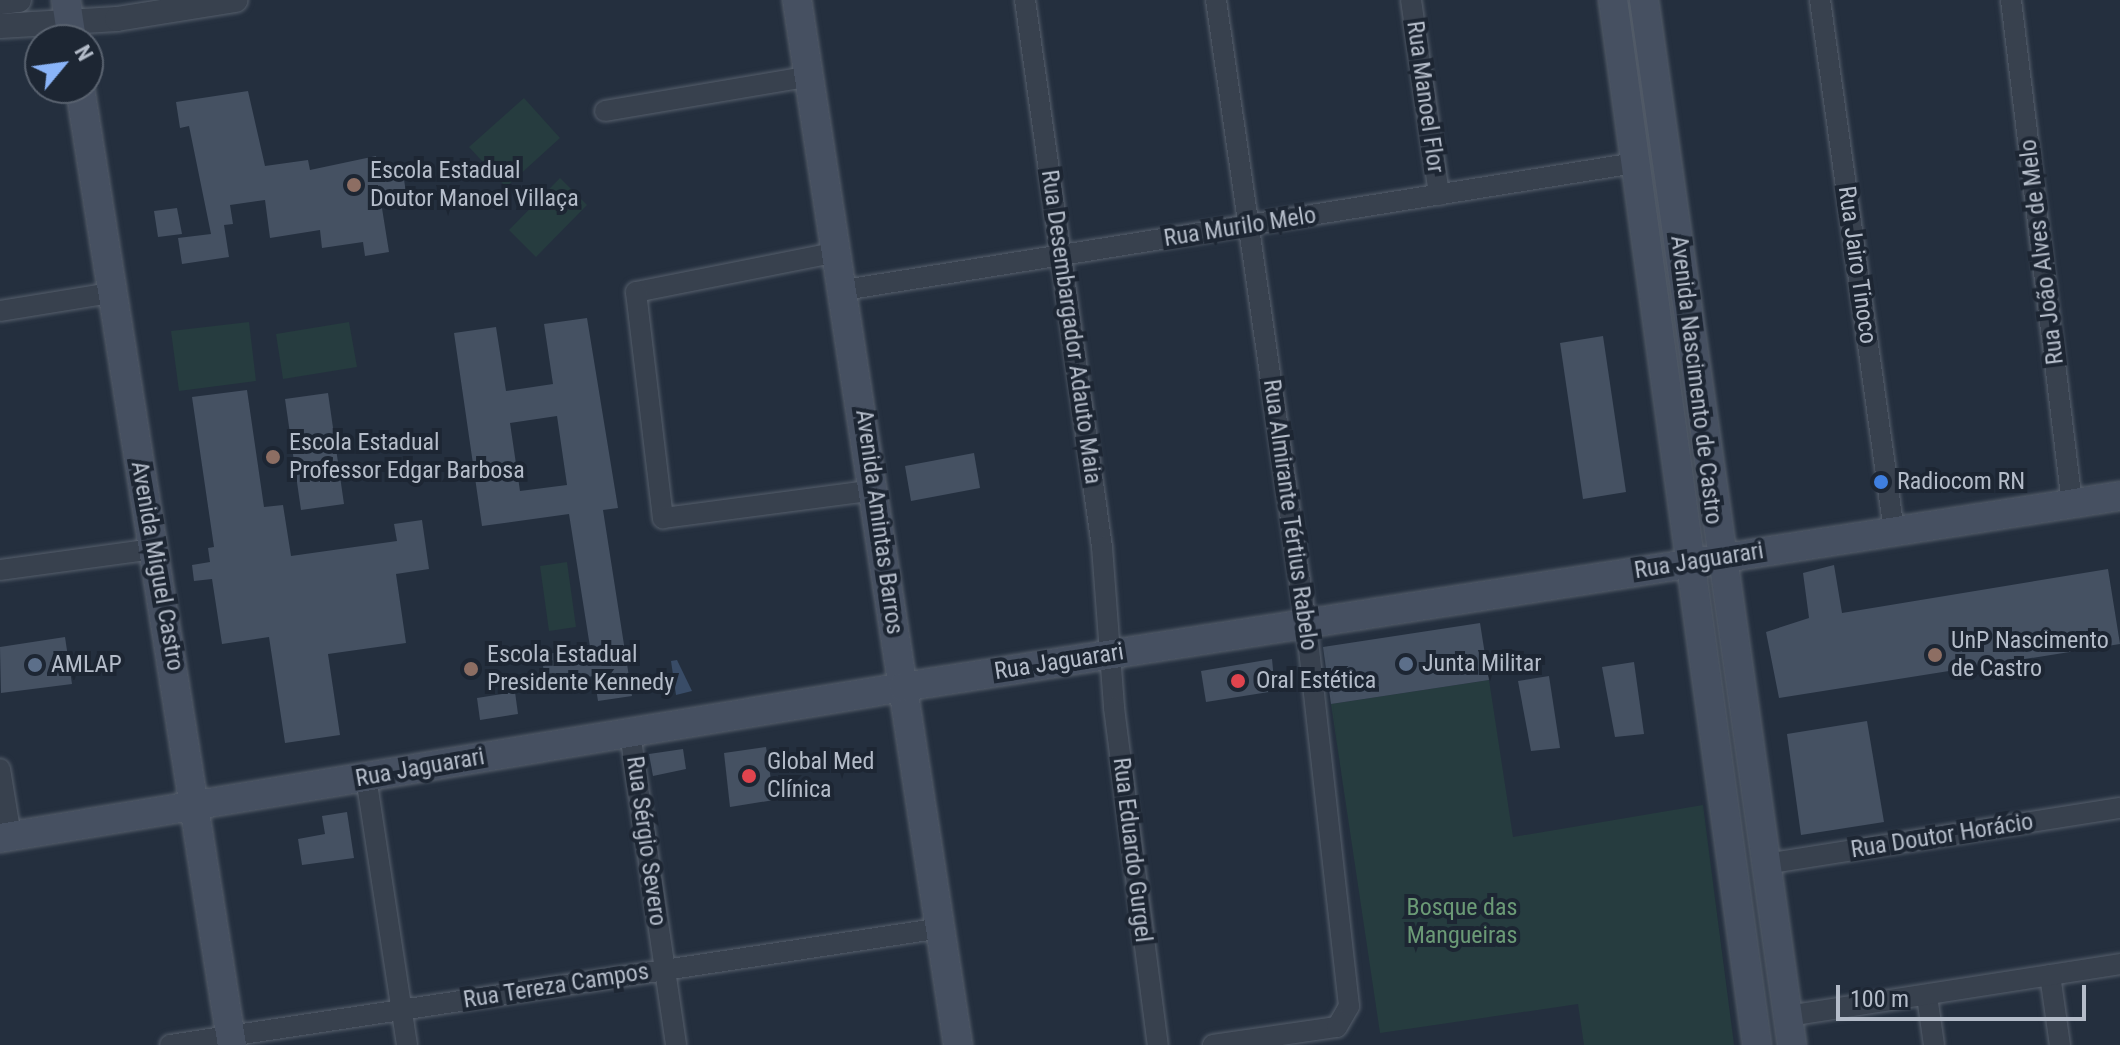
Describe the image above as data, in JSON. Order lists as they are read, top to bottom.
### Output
{
  "streets": {
    "main road": [
      "Avenida Nascimento de Castro",
      "Avenida Amintas Barros",
      "Rua Jaguarari",
      "Avenida Miguel Castro"
    ],
    "street": [
      "Rua Manoel Flor",
      "Rua Murilo Melo",
      "Rua João Alves de Melo",
      "Rua Jairo Tinoco",
      "Rua Desembargador Adauto Maia",
      "Rua Almirante Tértius Rabelo",
      "Rua Doutor Horácio",
      "Rua Sérgio Severo",
      "Rua Eduardo Gurgel",
      "Rua Tereza Campos"
    ]
  },
  "crossings": [
    ["Rua Manoel Flor", "Rua Murilo Melo"],
    ["Rua Murilo Melo", "Rua Desembargador Adauto Maia"],
    ["Rua Murilo Melo", "Avenida Nascimento de Castro"],
    ["Rua Murilo Melo", "Rua Almirante Tértius Rabelo"],
    ["Rua Murilo Melo", "Avenida Amintas Barros"],
    ["Rua João Alves de Melo", "Rua Jaguarari"],
    ["Rua Jairo Tinoco", "Rua Jaguarari"],
    ["Rua Desembargador Adauto Maia", "Rua Jaguarari"],
    ["Rua Desembargador Adauto Maia", "Rua Eduardo Gurgel"],
    ["Avenida Nascimento de Castro", "Rua Jaguarari"],
    ["Avenida Nascimento de Castro", "Rua Doutor Horácio"],
    ["Rua Almirante Tértius Rabelo", "Rua Jaguarari"],
    ["Avenida Amintas Barros", "Rua Jaguarari"],
    ["Avenida Amintas Barros", "Rua Tereza Campos"],
    ["Rua Jaguarari", "Avenida Miguel Castro"],
    ["Rua Jaguarari", "Rua Sérgio Severo"],
    ["Rua Jaguarari", "Rua Eduardo Gurgel"],
    ["Avenida Miguel Castro", "Rua Tereza Campos"],
    ["Rua Sérgio Severo", "Rua Tereza Campos"]
  ],
  "parks": ["Bosque das Mangueiras"],
  "places": [
    "Escola Estadual Doutor Manoel Villaça",
    "Escola Estadual Professor Edgar Barbosa",
    "Radiocom RN",
    "UnP Nascimento de Castro",
    "Junta Militar",
    "AMLAP",
    "Escola Estadual Presidente Kennedy",
    "Oral Estética",
    "Global Med Clínica"
  ],
  "scale_bar": "100 m",
  "north": "top right"
}
